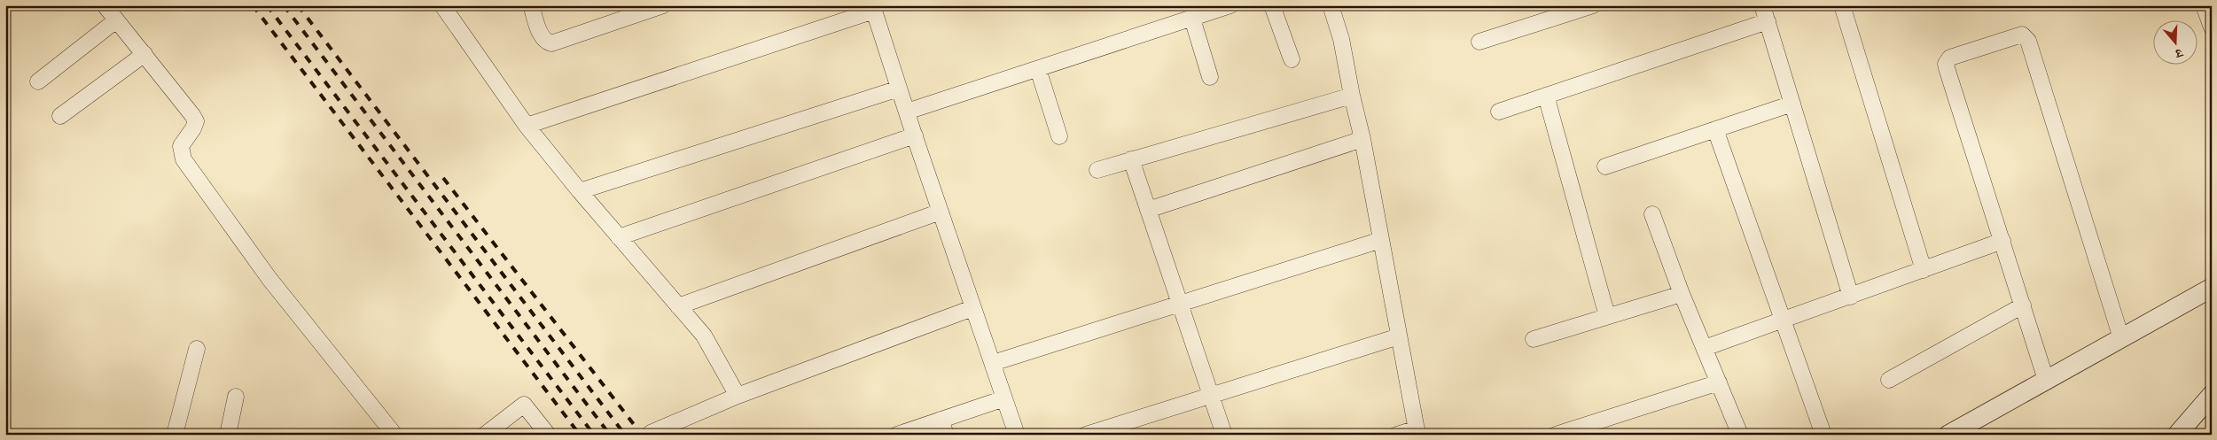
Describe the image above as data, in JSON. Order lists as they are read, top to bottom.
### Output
{
  "north": "bottom"
}
